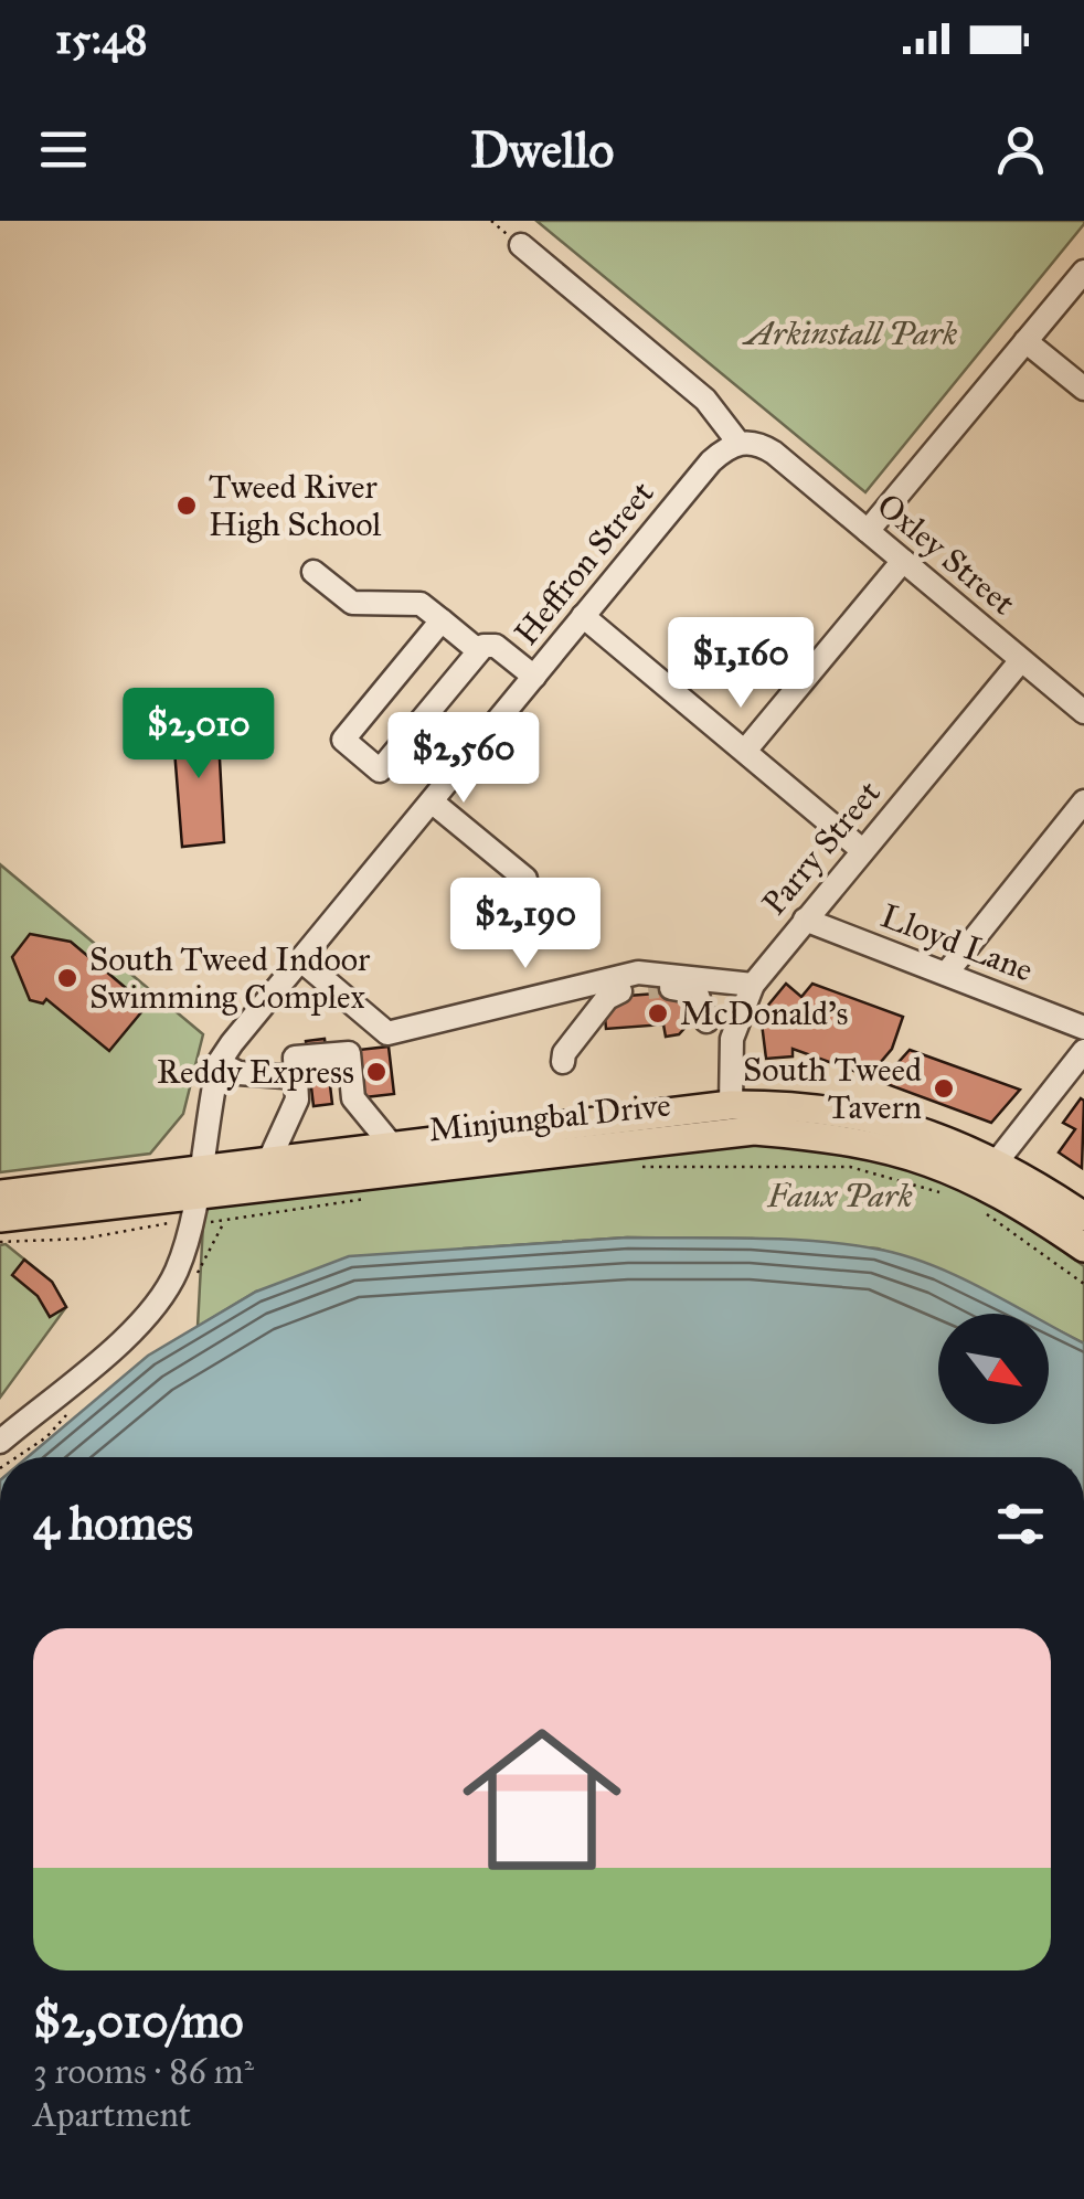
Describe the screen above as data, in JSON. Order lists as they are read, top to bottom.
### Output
{
  "streets": {
    "main road": ["Minjungbal Drive"],
    "street": [
      "Oxley Street",
      "Heffron Street",
      "Parry Street",
      "Lloyd Lane"
    ]
  },
  "crossings": [
    ["Oxley Street", "Heffron Street"],
    ["Oxley Street", "Parry Street"],
    ["Heffron Street", "Minjungbal Drive"],
    ["Parry Street", "Lloyd Lane"],
    ["Parry Street", "Minjungbal Drive"]
  ],
  "parks": ["Arkinstall Park", "Faux Park"],
  "places": [
    "Tweed River High School",
    "South Tweed Indoor Swimming Complex",
    "McDonald's",
    "Reddy Express",
    "South Tweed Tavern"
  ],
  "north": "bottom right",
  "page": {
    "status": "15:48",
    "header": "Dwello",
    "price": [
      "$1,160",
      "$2,010",
      "$2,560",
      "$2,190"
    ],
    "heading": "4 homes",
    "list": [
      {
        "name": "$2,010/mo",
        "note": "3 rooms · 86 m² · Apartment"
      }
    ]
  }
}
